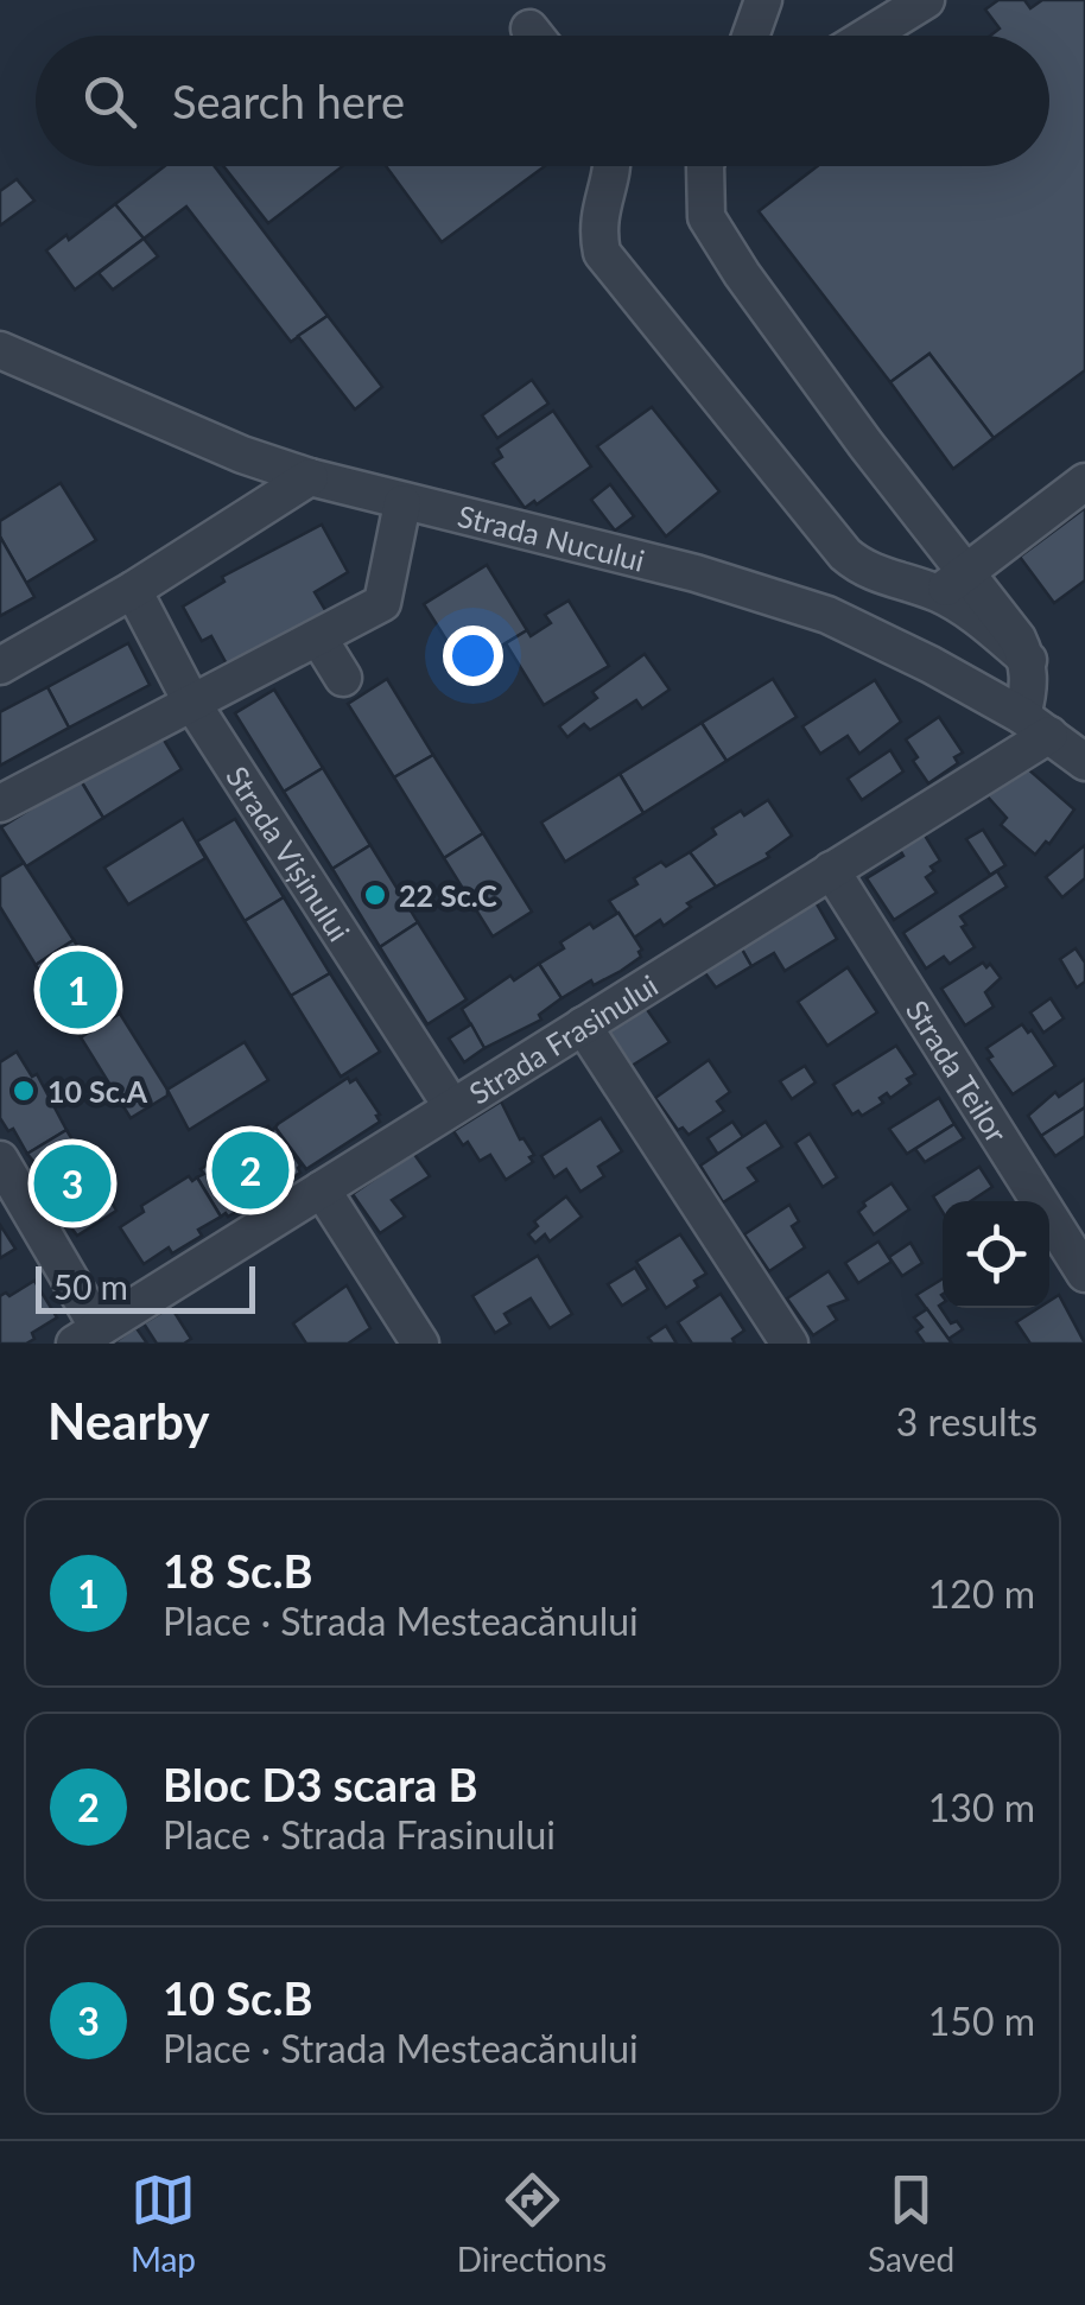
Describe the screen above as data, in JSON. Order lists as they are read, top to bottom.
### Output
{
  "streets": {
    "street": [
      "Strada Nucului",
      "Strada Vișinului",
      "Strada Frasinului",
      "Strada Teilor"
    ]
  },
  "crossings": [
    ["Strada Nucului", "Strada Frasinului"],
    ["Strada Vișinului", "Strada Frasinului"],
    ["Strada Frasinului", "Strada Teilor"]
  ],
  "places": ["22 Sc.C", "10 Sc.A"],
  "scale_bar": "50 m",
  "page": {
    "search": "Search here",
    "pins": ["1", "2", "3"],
    "scale": "50 m",
    "heading": ["Nearby", "3 results"],
    "list": [
      {
        "mark": "1",
        "name": "18 Sc.B",
        "note": "Place · Strada Mesteacănului",
        "value": "120 m"
      },
      {
        "mark": "2",
        "name": "Bloc D3 scara B",
        "note": "Place · Strada Frasinului",
        "value": "130 m"
      },
      {
        "mark": "3",
        "name": "10 Sc.B",
        "note": "Place · Strada Mesteacănului",
        "value": "150 m"
      }
    ],
    "nav": ["Map", "Directions", "Saved"]
  }
}
